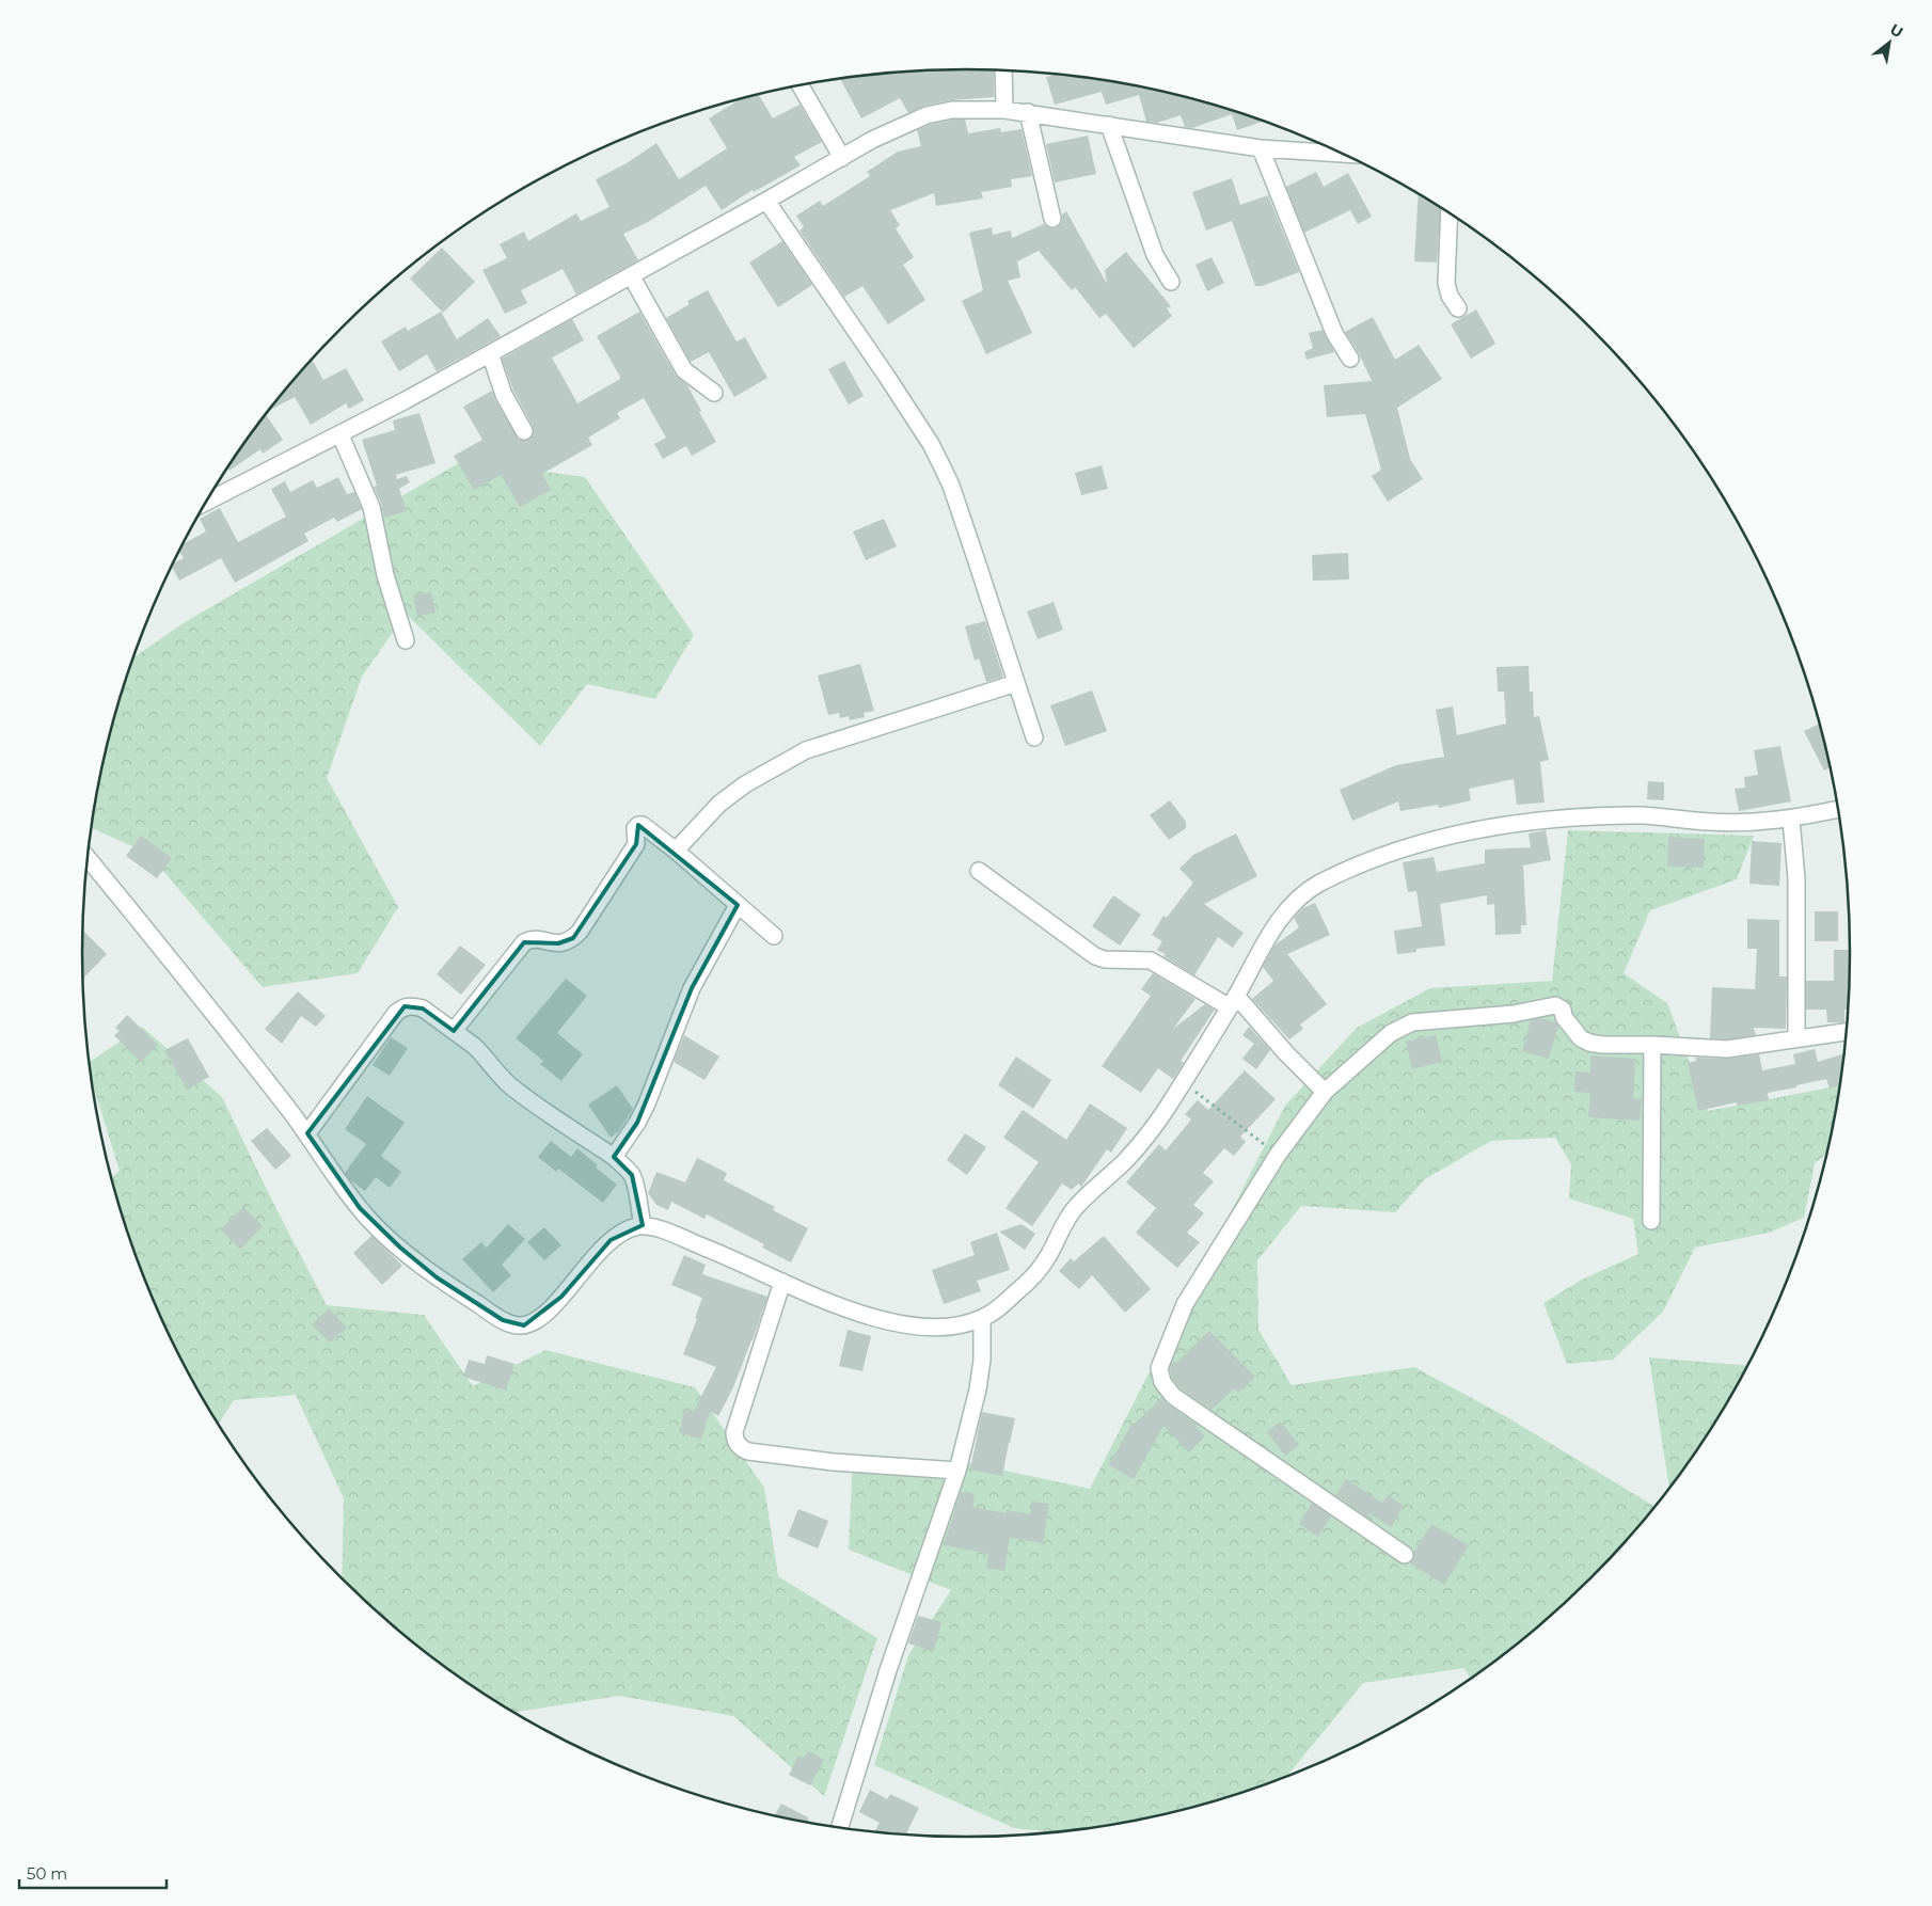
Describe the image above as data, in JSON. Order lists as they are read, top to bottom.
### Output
{
  "scale_bar": "50 m",
  "north": "top right"
}
